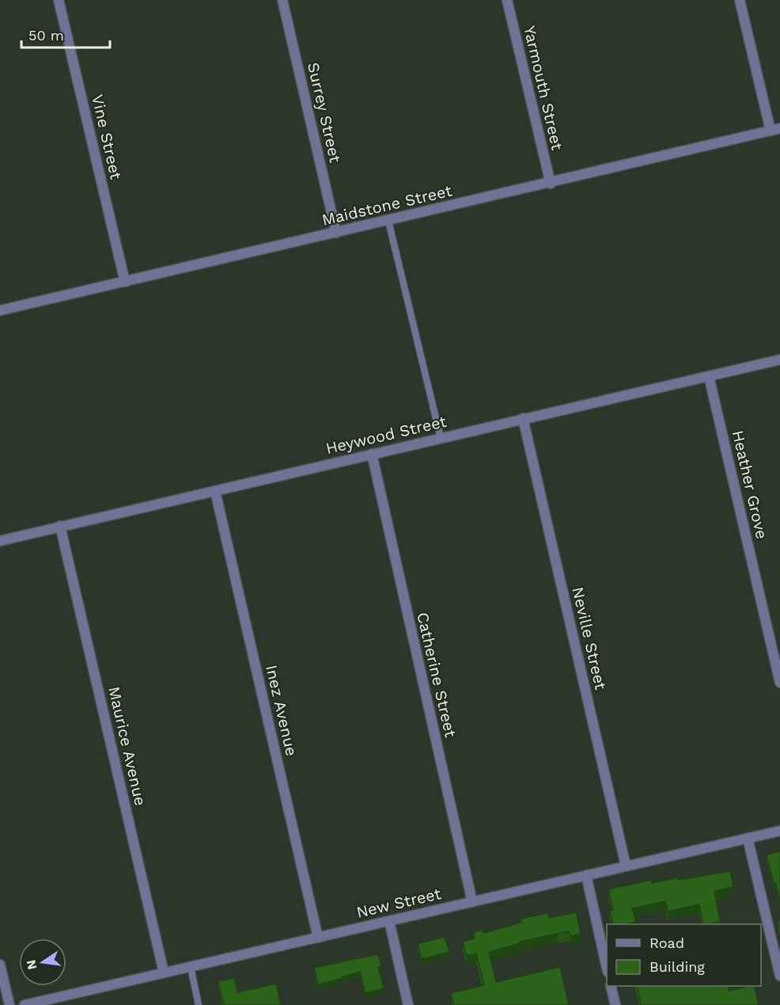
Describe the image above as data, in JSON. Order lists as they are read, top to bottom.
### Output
{
  "streets": {
    "street": [
      "Yarmouth Street",
      "Surrey Street",
      "Vine Street",
      "Maidstone Street",
      "Heywood Street",
      "Heather Grove",
      "Neville Street",
      "Catherine Street",
      "Inez Avenue",
      "Maurice Avenue",
      "New Street"
    ]
  },
  "crossings": [
    ["Yarmouth Street", "Maidstone Street"],
    ["Surrey Street", "Maidstone Street"],
    ["Vine Street", "Maidstone Street"],
    ["Heywood Street", "Heather Grove"],
    ["Heywood Street", "Neville Street"],
    ["Heywood Street", "Catherine Street"],
    ["Heywood Street", "Inez Avenue"],
    ["Heywood Street", "Maurice Avenue"],
    ["Neville Street", "New Street"],
    ["Catherine Street", "New Street"],
    ["Inez Avenue", "New Street"],
    ["Maurice Avenue", "New Street"]
  ],
  "legend": ["Road", "Building"],
  "scale_bar": "50 m",
  "north": "left"
}
